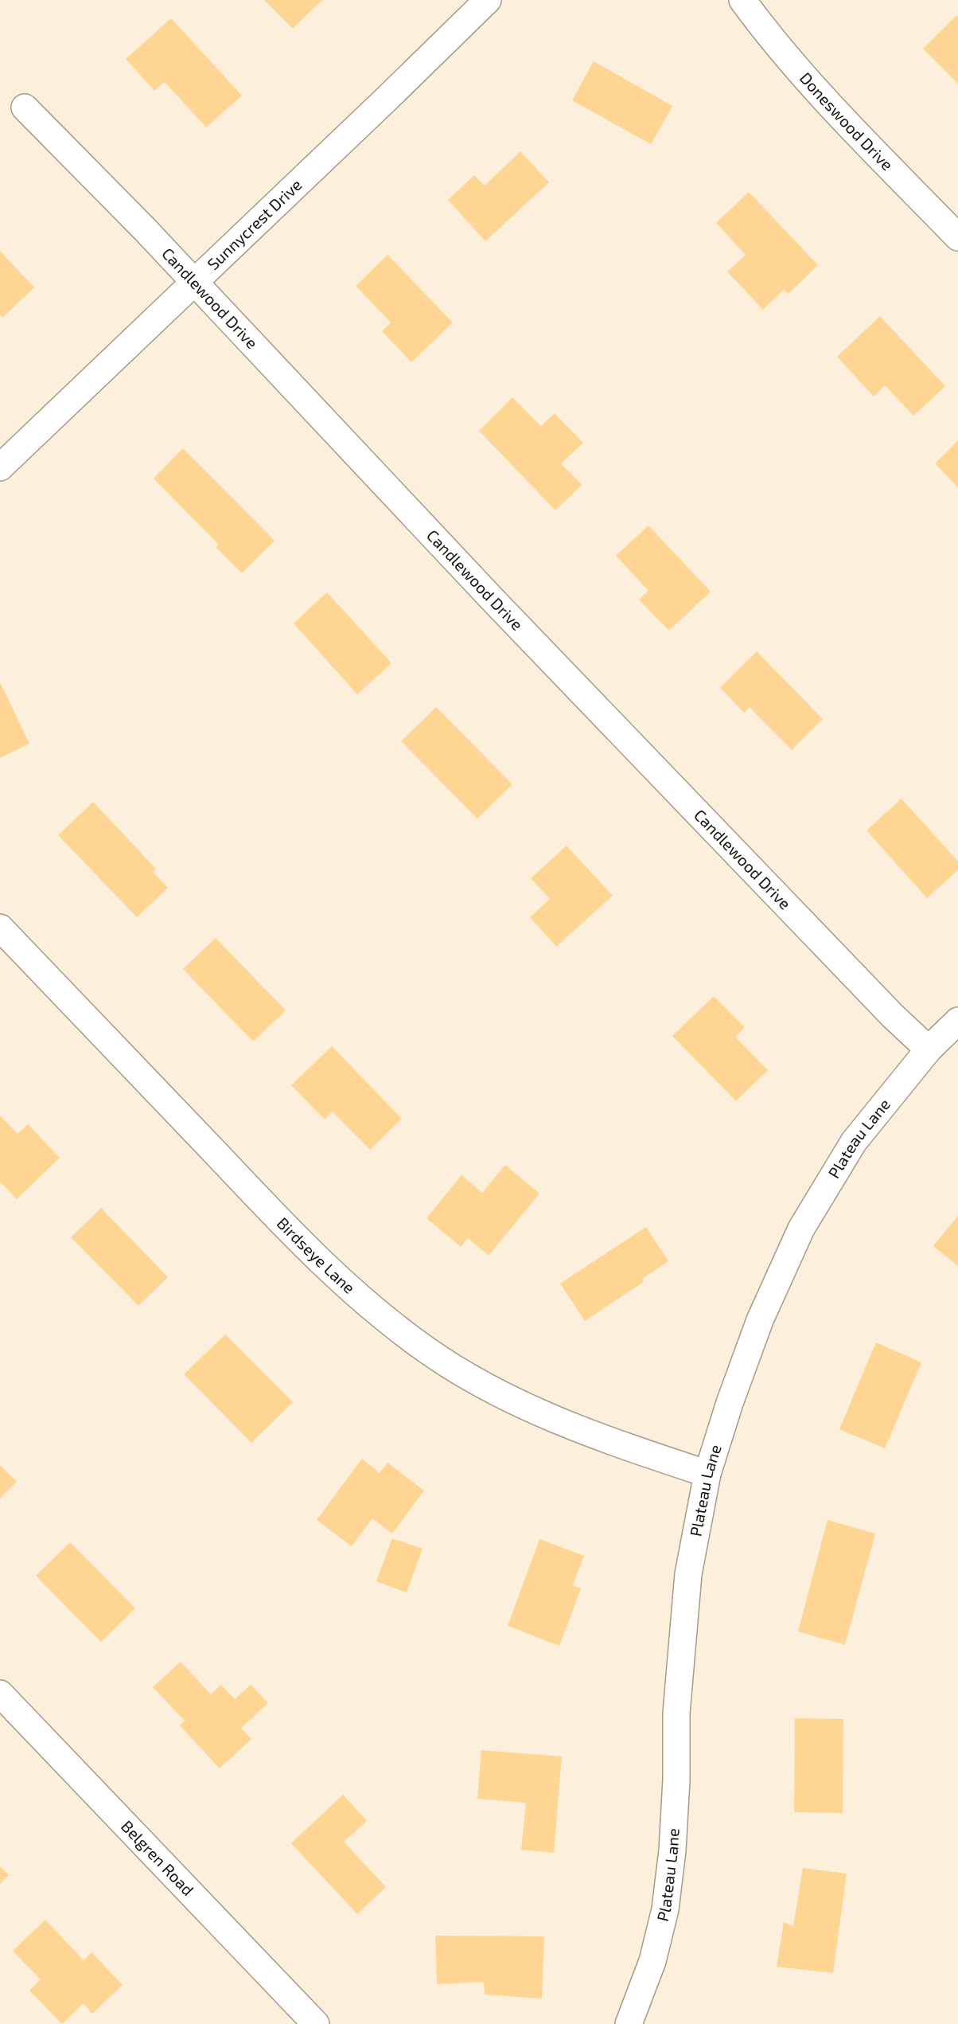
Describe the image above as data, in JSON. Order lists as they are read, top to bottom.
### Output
{
  "streets": {
    "street": [
      "Doneswood Drive",
      "Sunnycrest Drive",
      "Candlewood Drive",
      "Plateau Lane",
      "Birdseye Lane",
      "Belgren Road"
    ]
  },
  "crossings": [
    ["Sunnycrest Drive", "Candlewood Drive"],
    ["Candlewood Drive", "Plateau Lane"],
    ["Plateau Lane", "Birdseye Lane"]
  ]
}
